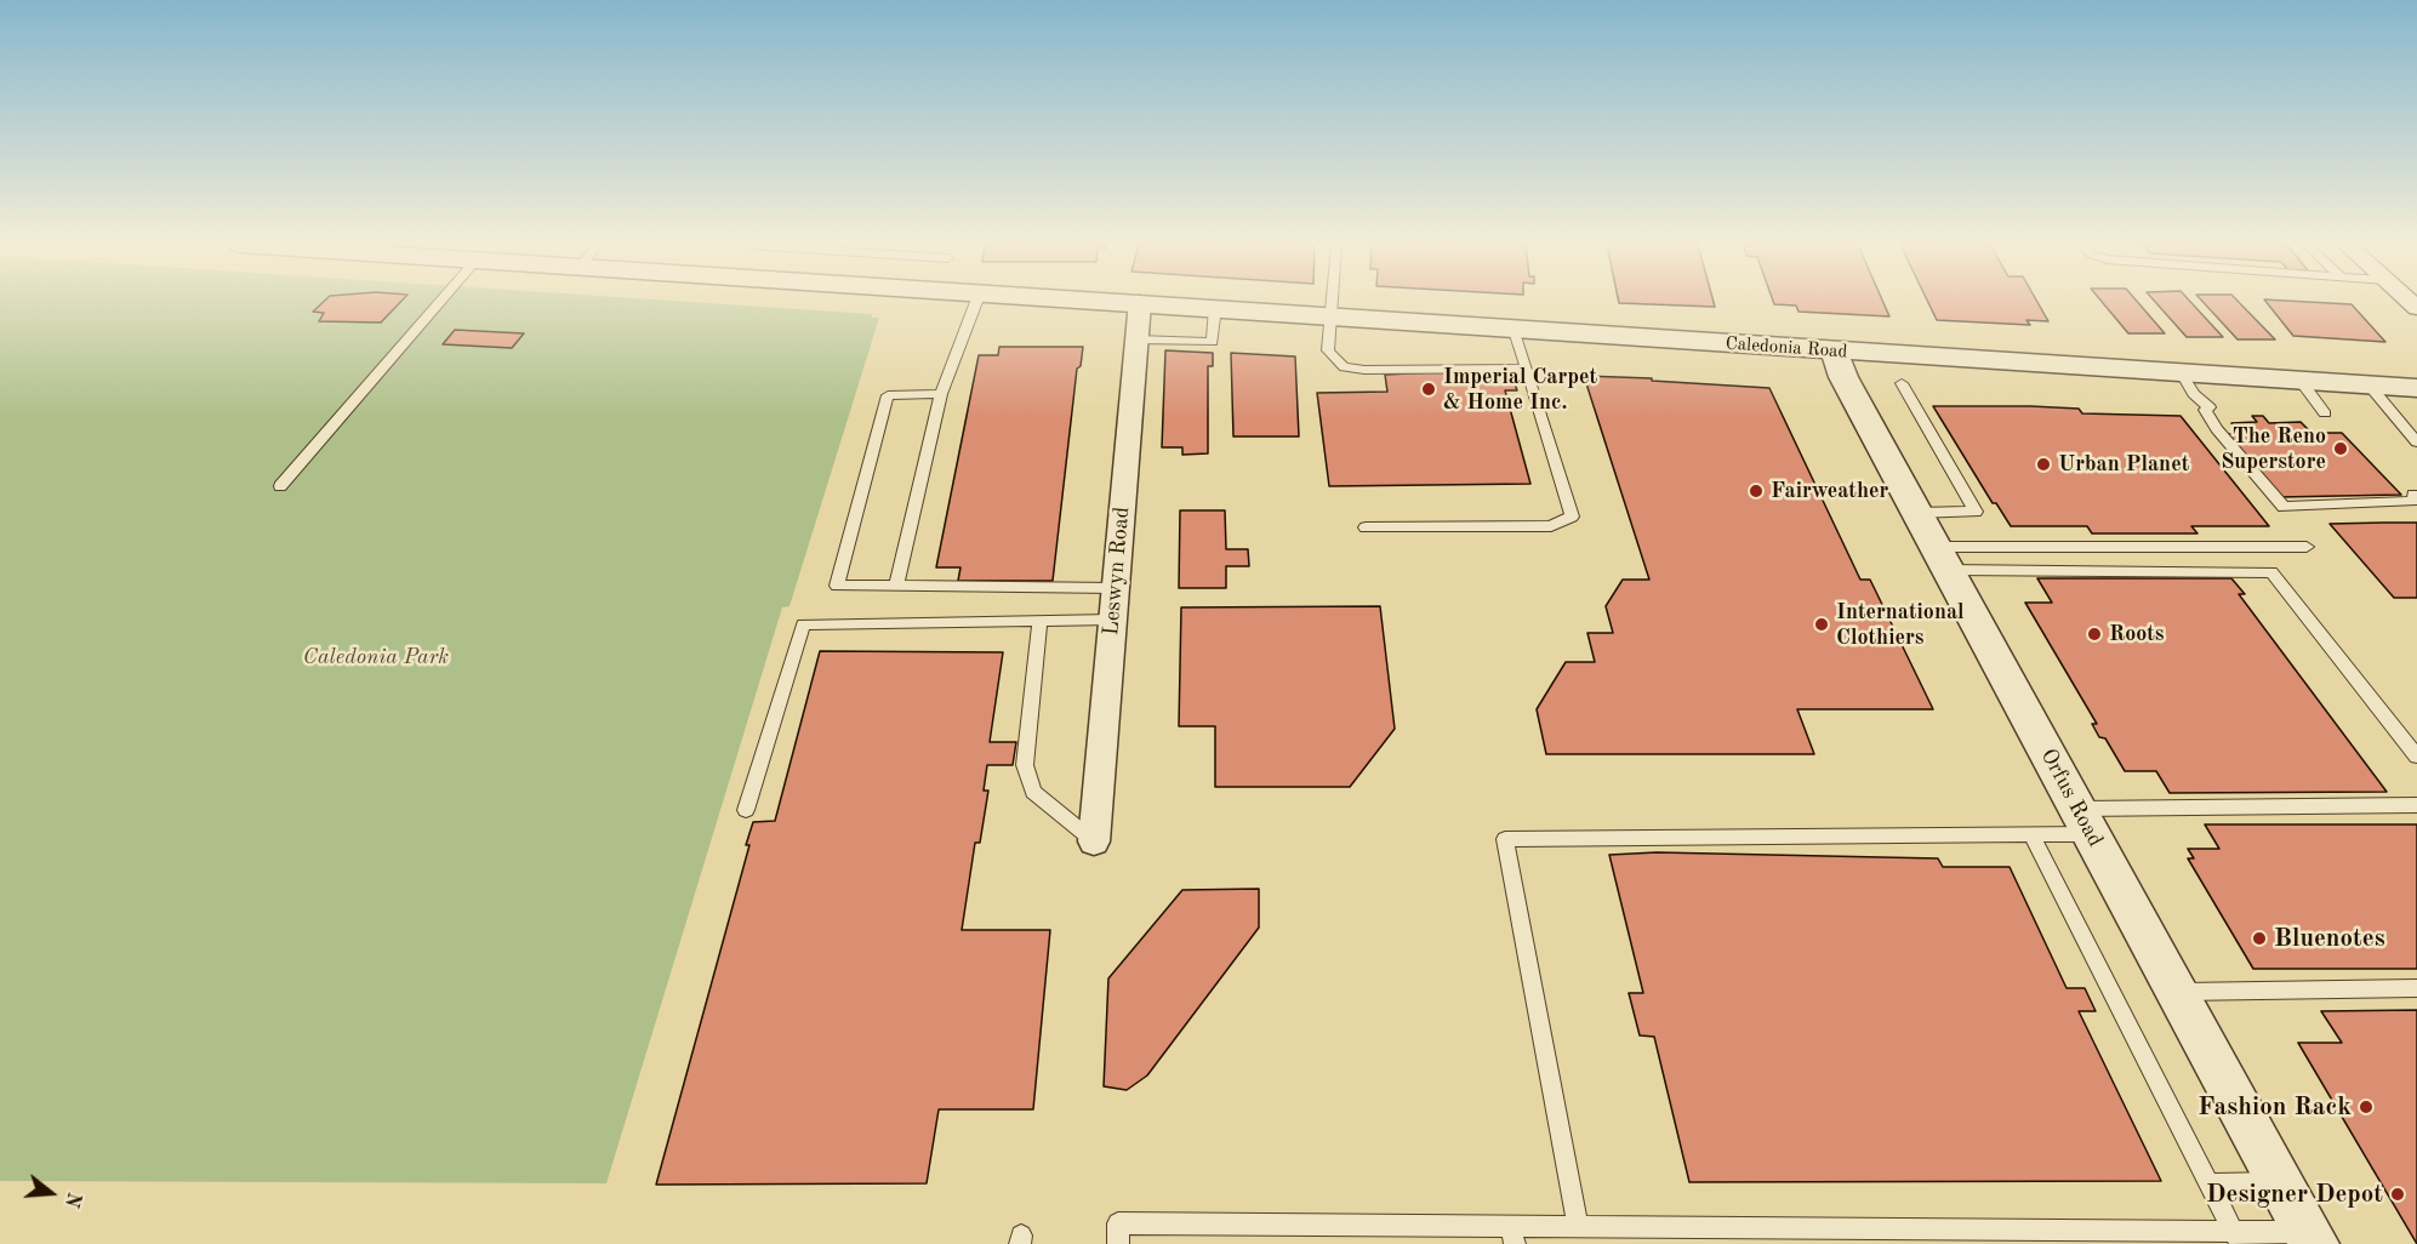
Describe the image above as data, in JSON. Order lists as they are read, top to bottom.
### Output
{
  "streets": {
    "street": ["Caledonia Road", "Leswyn Road", "Orfus Road"]
  },
  "crossings": [
    ["Caledonia Road", "Orfus Road"]
  ],
  "parks": ["Caledonia Park"],
  "places": [
    "Imperial Carpet & Home Inc.",
    "The Reno Superstore",
    "Urban Planet",
    "Fairweather",
    "International Clothiers",
    "Roots",
    "Bluenotes",
    "Fashion Rack",
    "Designer Depot"
  ],
  "north": "right"
}
